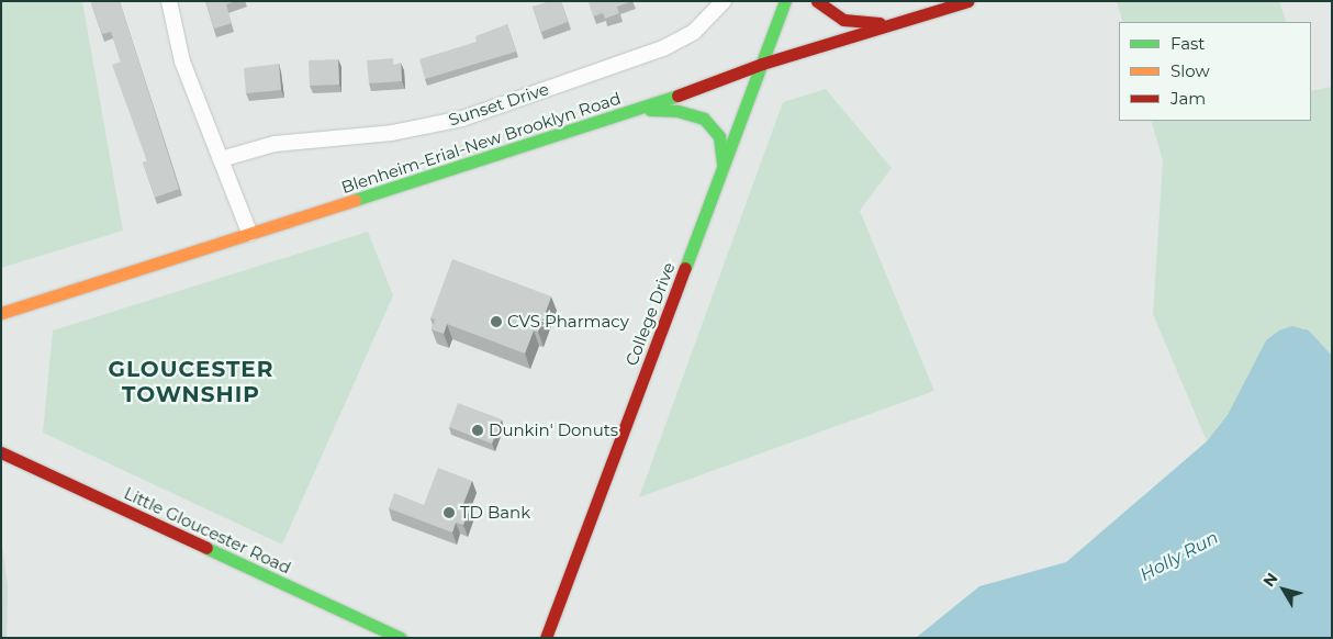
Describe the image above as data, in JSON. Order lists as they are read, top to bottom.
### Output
{
  "streets": {
    "main road": ["Blenheim-Erial-New Brooklyn Road", "College Drive", "Little Gloucester Road"],
    "street": ["Sunset Drive"]
  },
  "crossings": [
    ["Blenheim-Erial-New Brooklyn Road", "College Drive"]
  ],
  "districts": ["GLOUCESTER TOWNSHIP"],
  "water": ["Holly Run"],
  "places": ["CVS Pharmacy", "Dunkin' Donuts", "TD Bank"],
  "legend": ["Fast", "Slow", "Jam"],
  "north": "top left"
}
